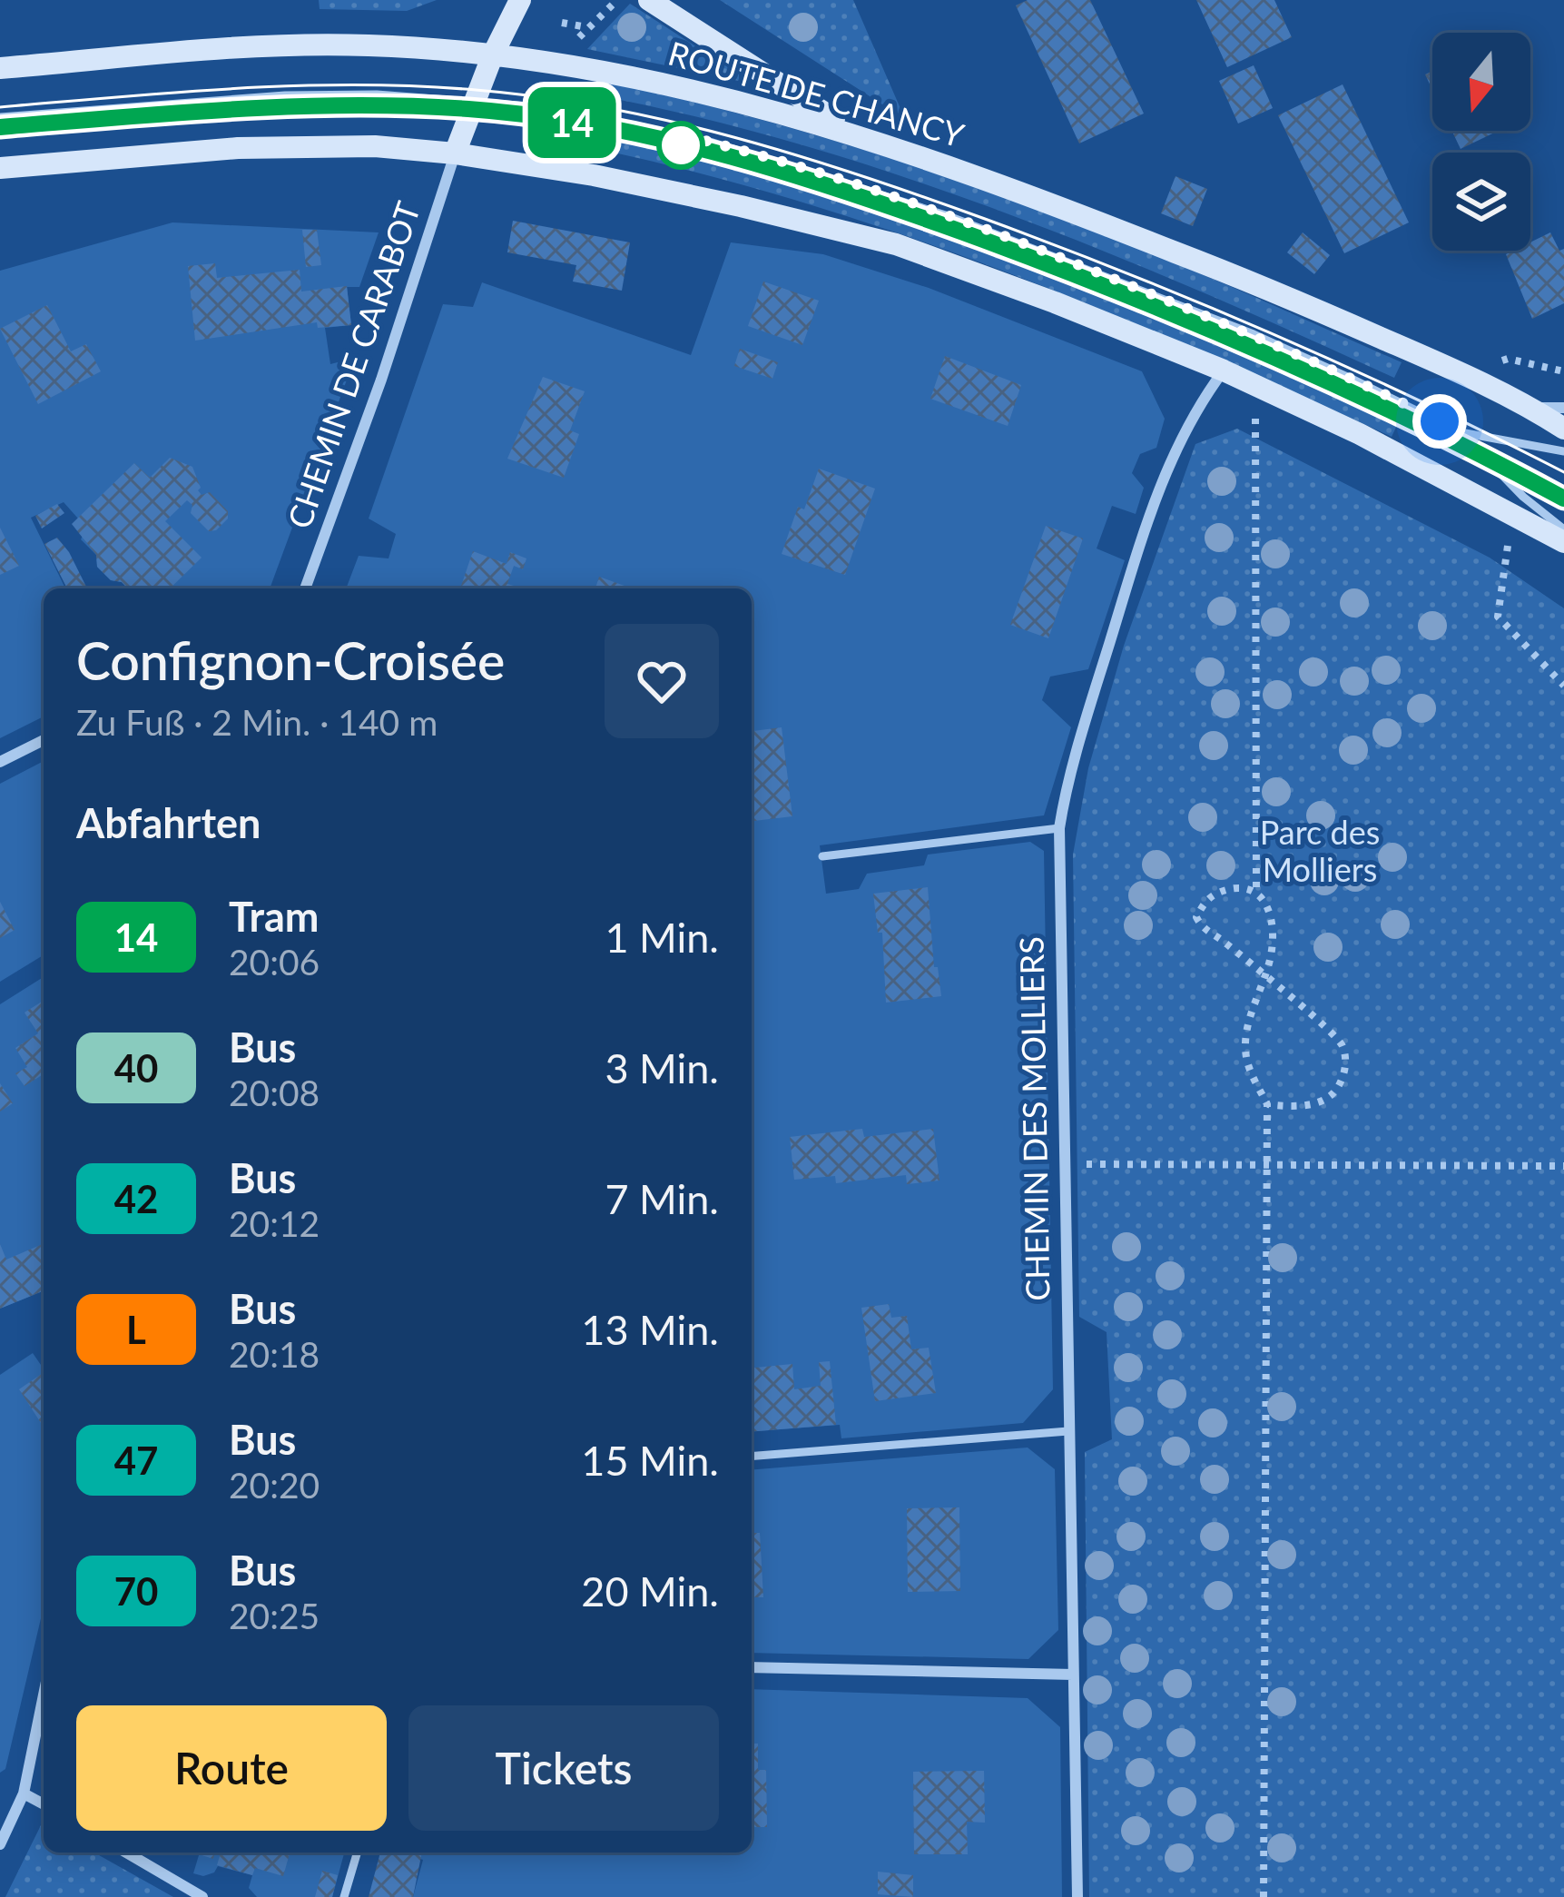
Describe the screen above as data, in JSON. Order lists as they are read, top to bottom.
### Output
{
  "streets": {
    "main road": ["ROUTE DE CHANCY"],
    "street": ["CHEMIN DE CARABOT", "CHEMIN DES MOLLIERS"]
  },
  "parks": ["Parc des Molliers"],
  "lines": ["tram line 14"],
  "north": "bottom",
  "page": {
    "on_map": "14",
    "heading": [
      ["Confignon-Croisée", "Zu Fuß · 2 Min. · 140 m"],
      "Abfahrten"
    ],
    "list": [
      {
        "mark": "14",
        "name": "Tram",
        "note": "20:06",
        "value": "1 Min."
      },
      {
        "mark": "40",
        "name": "Bus",
        "note": "20:08",
        "value": "3 Min."
      },
      {
        "mark": "42",
        "name": "Bus",
        "note": "20:12",
        "value": "7 Min."
      },
      {
        "mark": "L",
        "name": "Bus",
        "note": "20:18",
        "value": "13 Min."
      },
      {
        "mark": "47",
        "name": "Bus",
        "note": "20:20",
        "value": "15 Min."
      },
      {
        "mark": "70",
        "name": "Bus",
        "note": "20:25",
        "value": "20 Min."
      }
    ],
    "buttons": ["Route", "Tickets"]
  }
}
